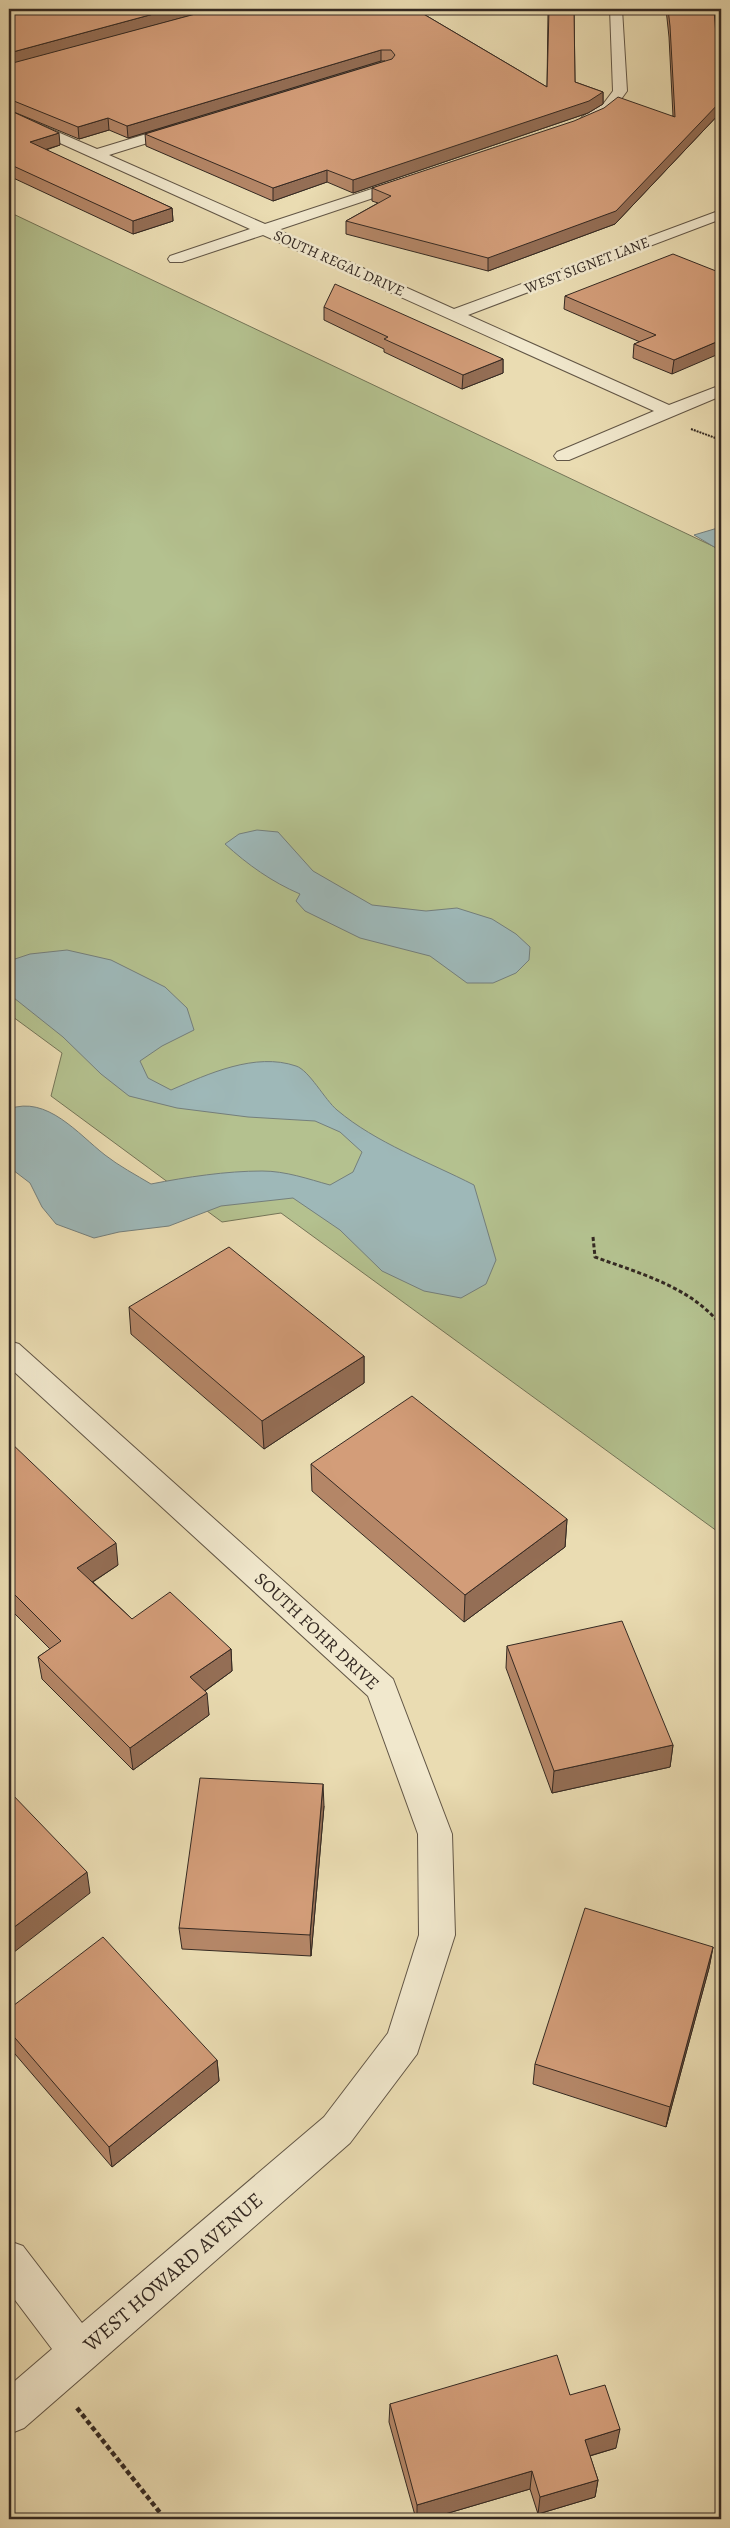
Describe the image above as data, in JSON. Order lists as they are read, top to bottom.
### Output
{
  "streets": {
    "street": [
      "SOUTH REGAL DRIVE",
      "WEST SIGNET LANE",
      "SOUTH FOHR DRIVE",
      "WEST HOWARD AVENUE"
    ]
  },
  "crossings": [
    ["SOUTH REGAL DRIVE", "WEST SIGNET LANE"],
    ["SOUTH FOHR DRIVE", "WEST HOWARD AVENUE"]
  ]
}
